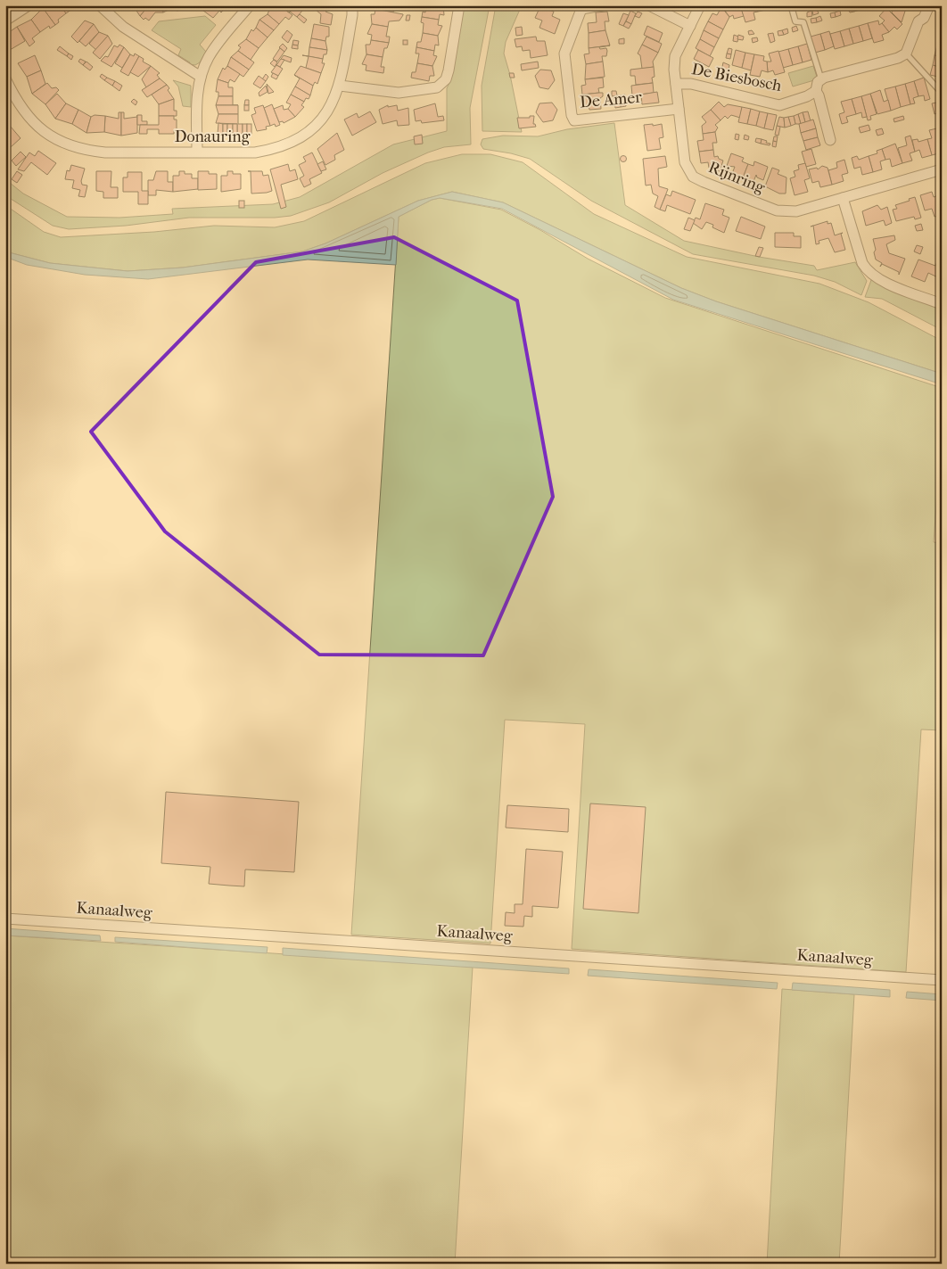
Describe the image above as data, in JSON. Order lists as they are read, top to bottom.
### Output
{
  "streets": {
    "street": [
      "De Biesbosch",
      "De Amer",
      "Donauring",
      "Rijnring",
      "Kanaalweg"
    ]
  },
  "crossings": [
    ["De Biesbosch", "Rijnring"],
    ["De Amer", "Rijnring"]
  ]
}
